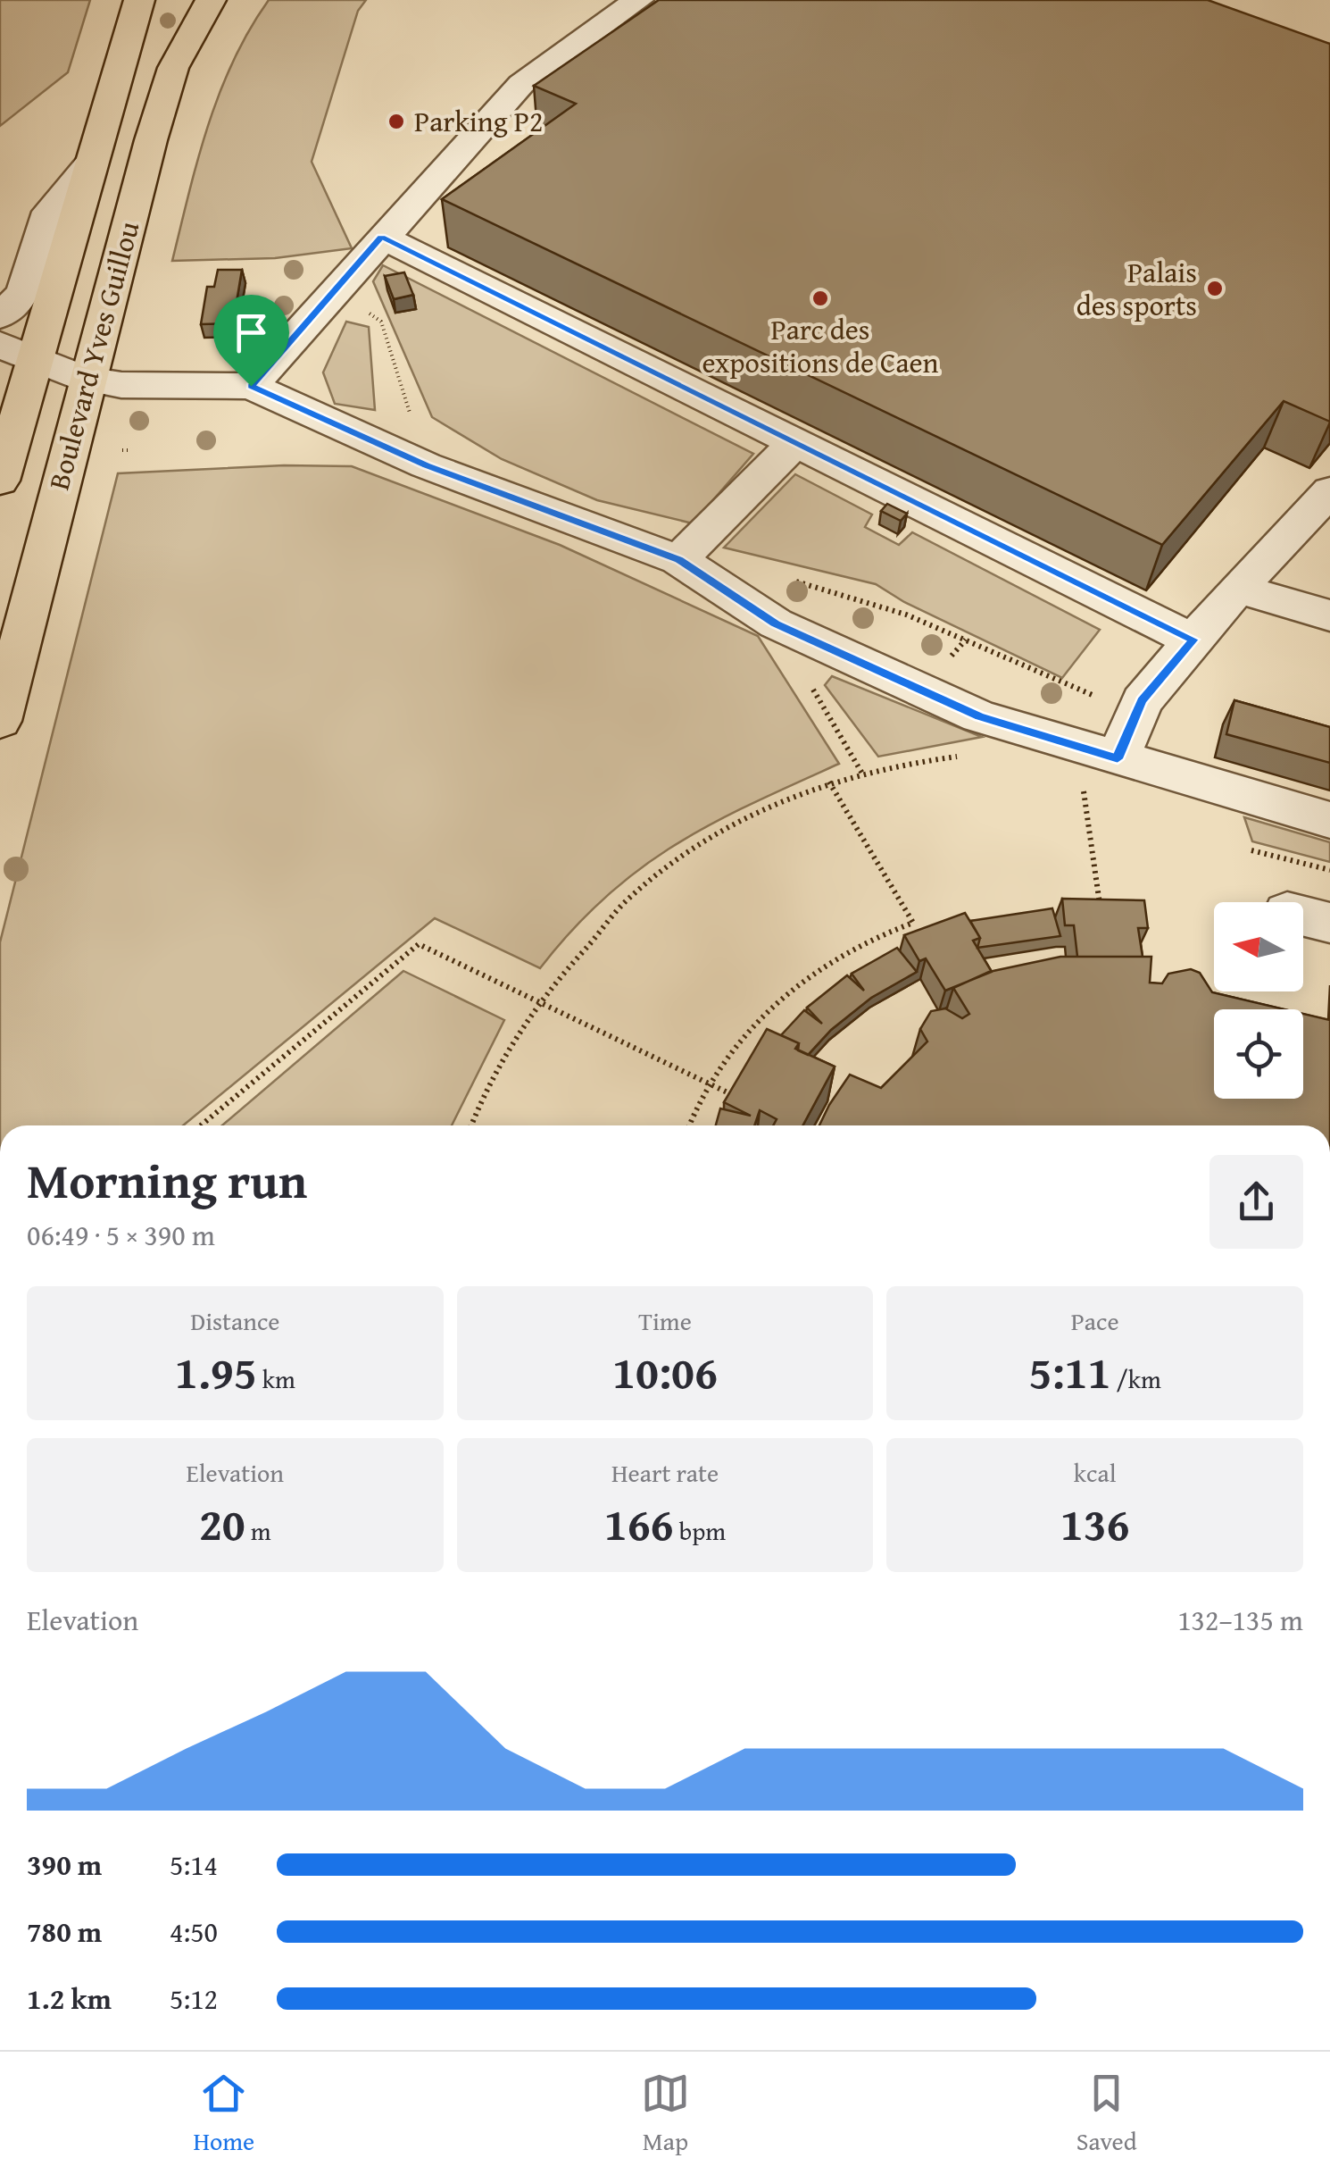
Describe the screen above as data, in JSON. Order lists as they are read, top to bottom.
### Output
{
  "streets": {
    "main road": ["Boulevard Yves Guillou"]
  },
  "places": ["Parking P2", "Palais des sports", "Parc des expositions de Caen"],
  "north": "left",
  "page": {
    "heading": ["Morning run", "06:49 · 5 × 390 m"],
    "stats": [
      ["Distance", "1.95 km"],
      ["Time", "10:06"],
      ["Pace", "5:11 /km"],
      ["Elevation", "20 m"],
      ["Heart rate", "166 bpm"],
      ["kcal", "136"]
    ],
    "chart": ["Elevation", "132–135 m"],
    "list": [
      {
        "name": "390 m",
        "note": "5:14"
      },
      {
        "name": "780 m",
        "note": "4:50"
      },
      {
        "name": "1.2 km",
        "note": "5:12"
      }
    ],
    "tabs": ["Home", "Map", "Saved"]
  }
}
